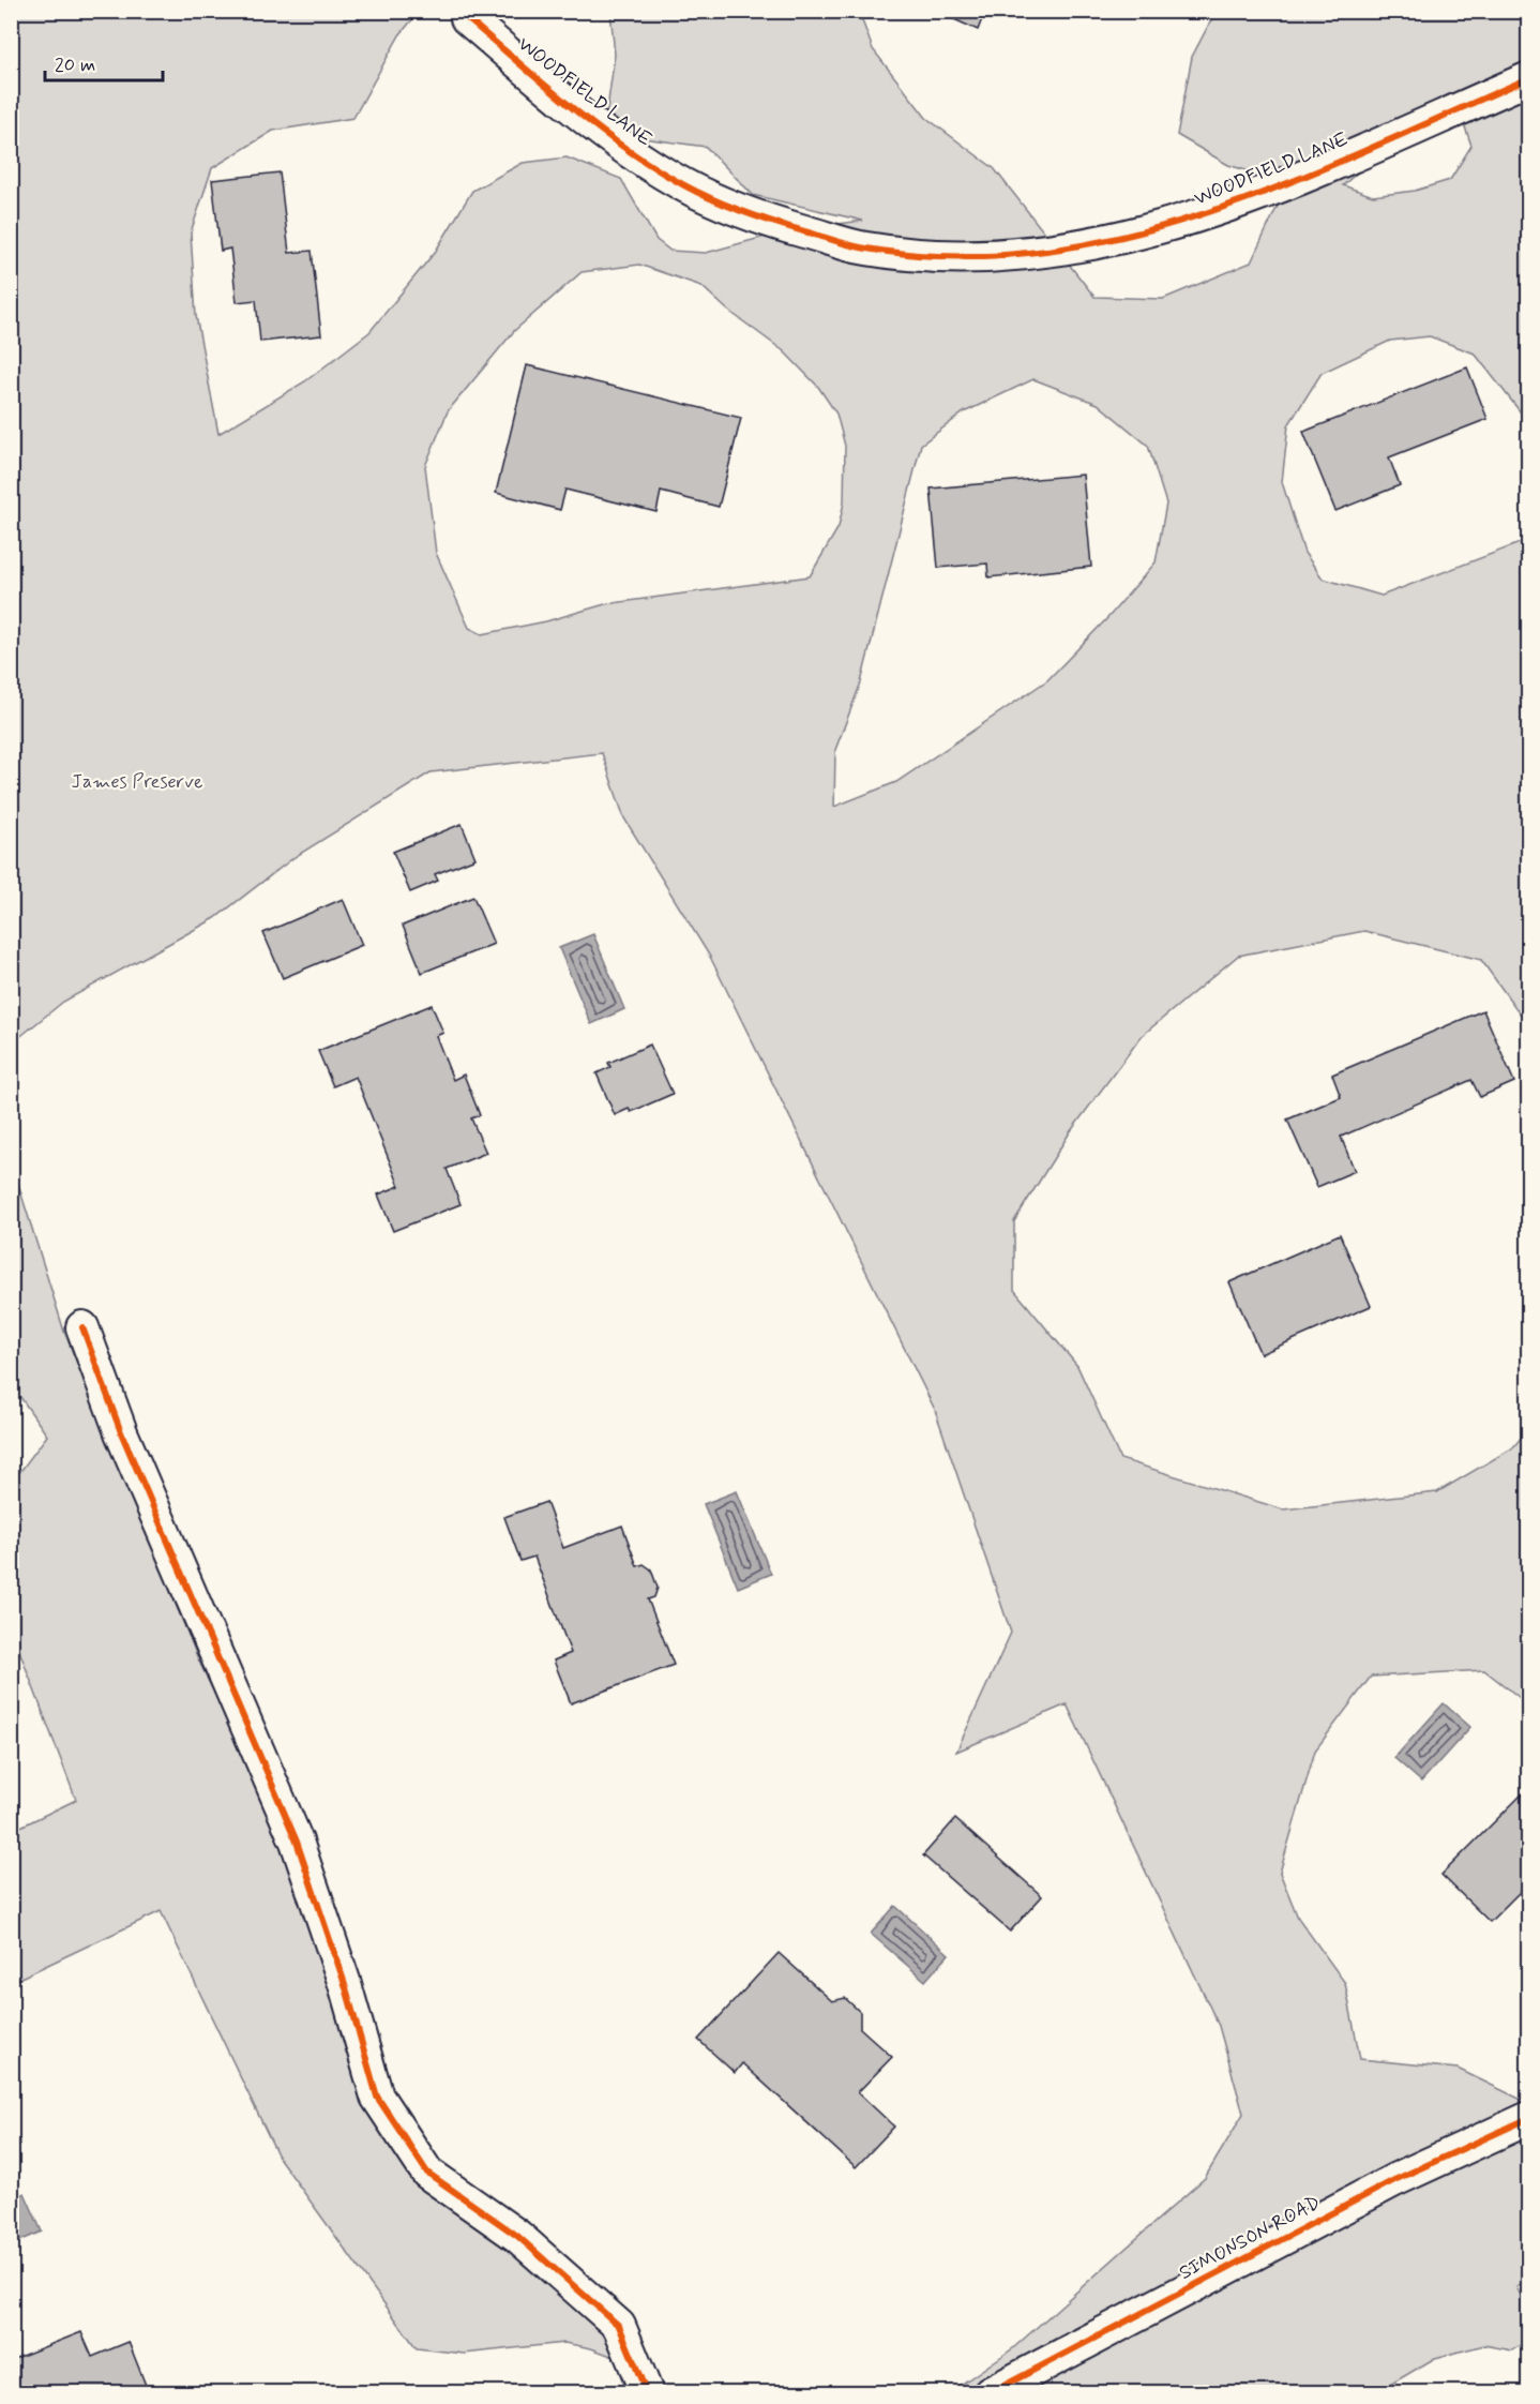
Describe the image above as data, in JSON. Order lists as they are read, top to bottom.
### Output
{
  "streets": {
    "street": ["WOODFIELD LANE", "SIMONSON ROAD"]
  },
  "parks": ["James Preserve"],
  "scale_bar": "20 m"
}
